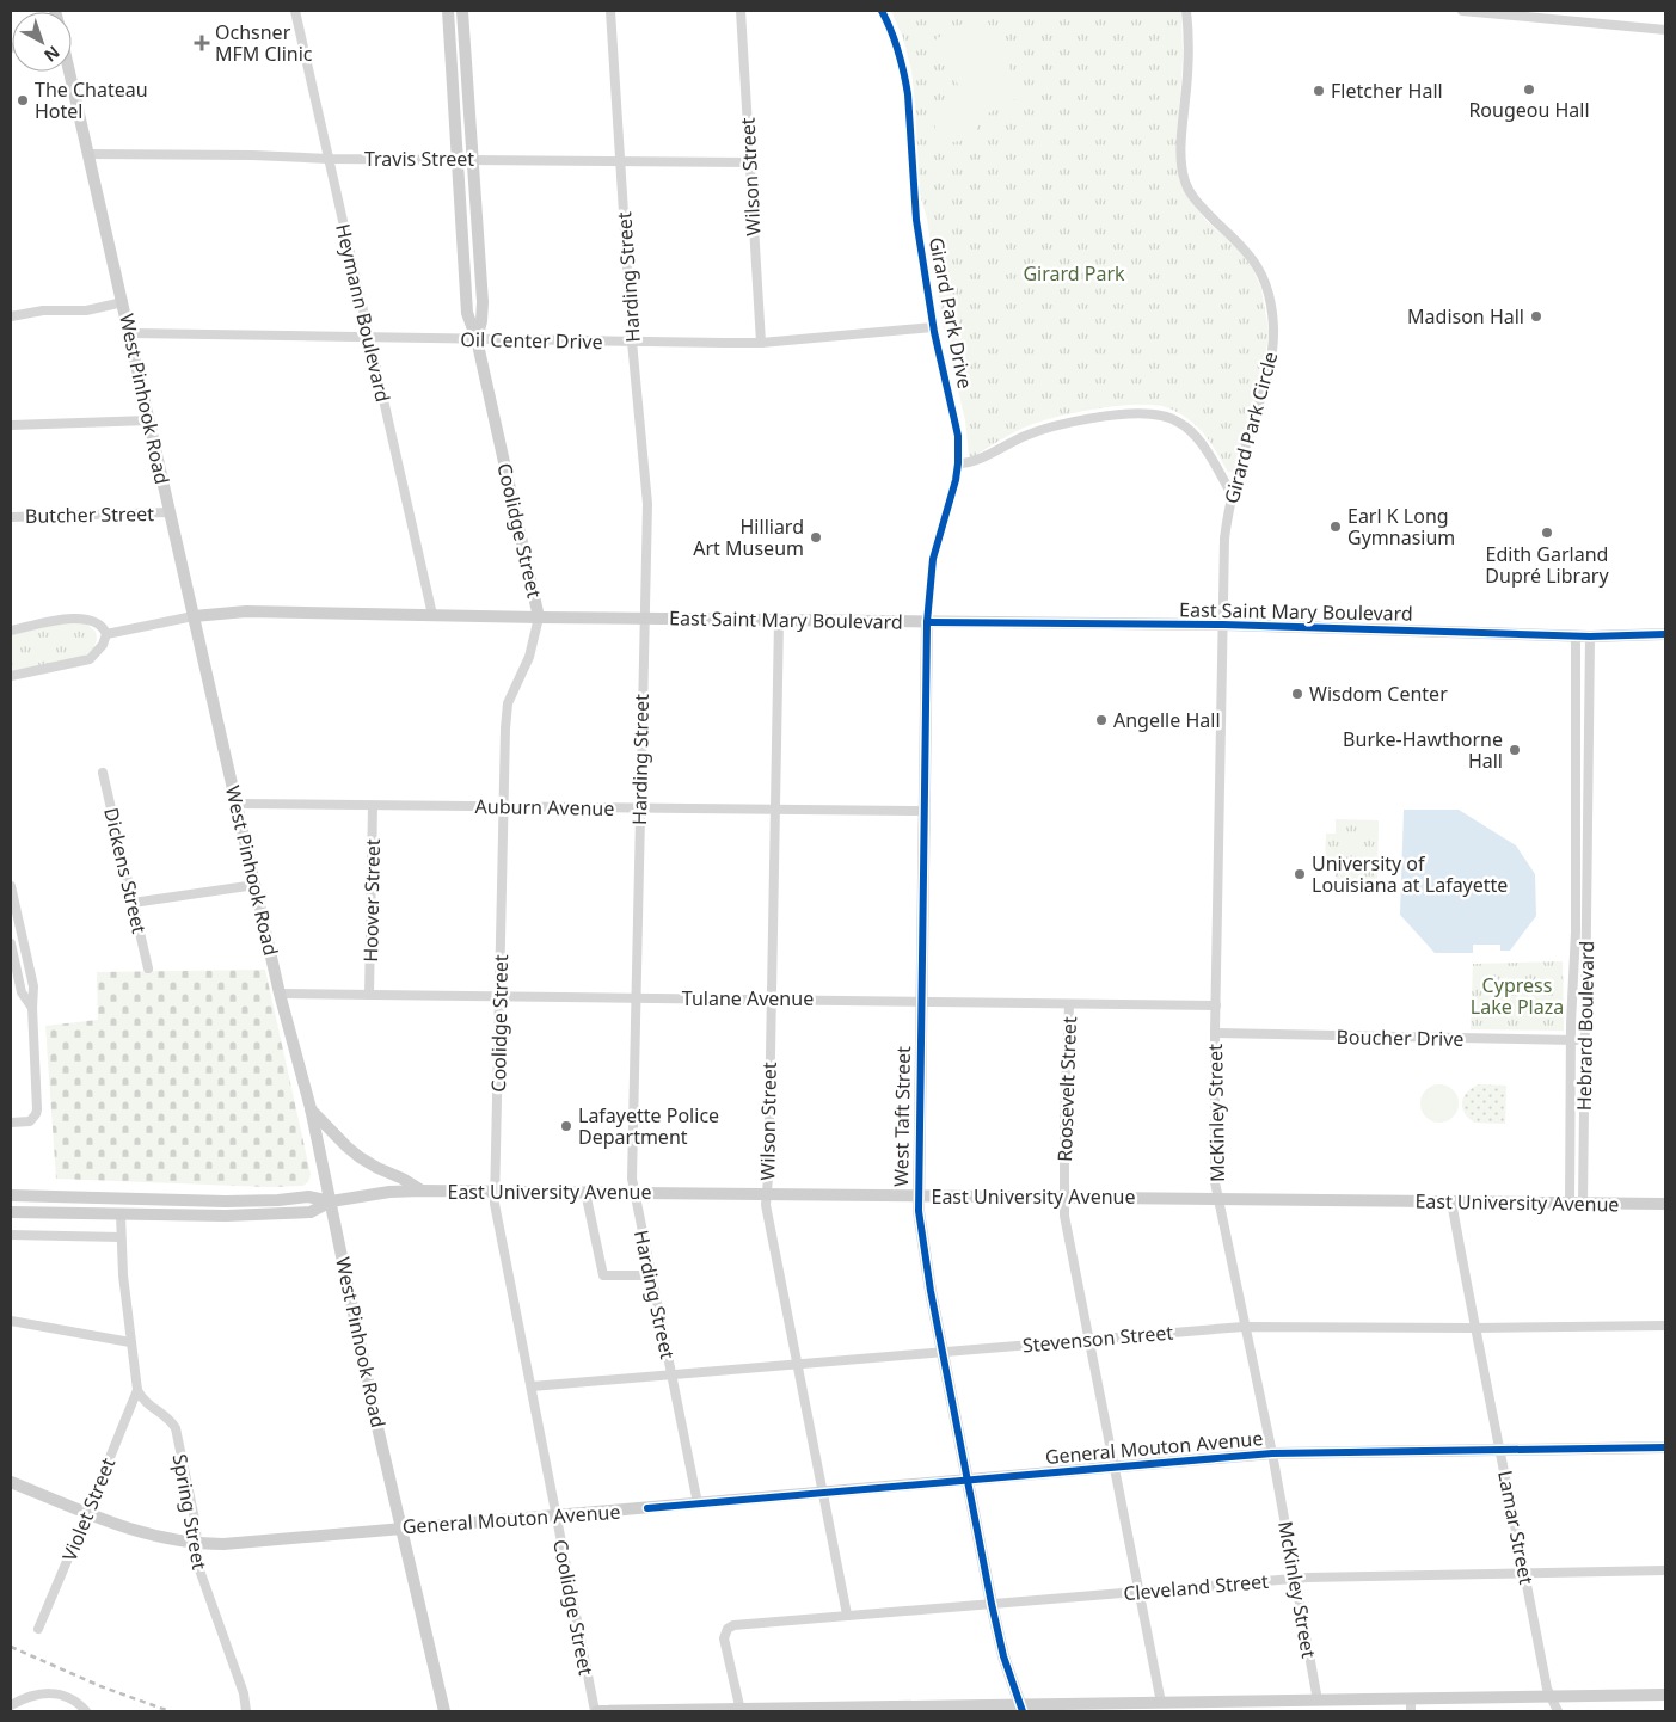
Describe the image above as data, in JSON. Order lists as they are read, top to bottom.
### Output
{
  "streets": {
    "street": [
      "Travis Street",
      "Wilson Street",
      "Harding Street",
      "Heymann Boulevard",
      "Girard Park Drive",
      "Oil Center Drive",
      "West Pinhook Road",
      "Girard Park Circle",
      "Butcher Street",
      "Coolidge Street",
      "East Saint Mary Boulevard",
      "Auburn Avenue",
      "Dickens Street",
      "Hoover Street",
      "Tulane Avenue",
      "Hebrard Boulevard",
      "Boucher Drive",
      "Roosevelt Street",
      "McKinley Street",
      "West Taft Street",
      "East University Avenue",
      "Stevenson Street",
      "General Mouton Avenue",
      "Violet Street",
      "Spring Street",
      "Lamar Street",
      "Cleveland Street"
    ]
  },
  "crossings": [
    ["Travis Street", "Wilson Street"],
    ["Travis Street", "Harding Street"],
    ["Travis Street", "Heymann Boulevard"],
    ["Travis Street", "West Pinhook Road"],
    ["Travis Street", "Coolidge Street"],
    ["Wilson Street", "Oil Center Drive"],
    ["Wilson Street", "East Saint Mary Boulevard"],
    ["Wilson Street", "Auburn Avenue"],
    ["Wilson Street", "Tulane Avenue"],
    ["Wilson Street", "East University Avenue"],
    ["Wilson Street", "Stevenson Street"],
    ["Wilson Street", "General Mouton Avenue"],
    ["Wilson Street", "Cleveland Street"],
    ["Harding Street", "Oil Center Drive"],
    ["Harding Street", "East Saint Mary Boulevard"],
    ["Harding Street", "Auburn Avenue"],
    ["Harding Street", "Tulane Avenue"],
    ["Harding Street", "East University Avenue"],
    ["Harding Street", "Stevenson Street"],
    ["Harding Street", "General Mouton Avenue"],
    ["Heymann Boulevard", "Oil Center Drive"],
    ["Heymann Boulevard", "East Saint Mary Boulevard"],
    ["Girard Park Drive", "Oil Center Drive"],
    ["Girard Park Drive", "East Saint Mary Boulevard"],
    ["Girard Park Drive", "West Taft Street"],
    ["Oil Center Drive", "West Pinhook Road"],
    ["Oil Center Drive", "Coolidge Street"],
    ["West Pinhook Road", "Butcher Street"],
    ["West Pinhook Road", "East Saint Mary Boulevard"],
    ["West Pinhook Road", "Auburn Avenue"],
    ["West Pinhook Road", "Tulane Avenue"],
    ["West Pinhook Road", "East University Avenue"],
    ["West Pinhook Road", "General Mouton Avenue"],
    ["Girard Park Circle", "East Saint Mary Boulevard"],
    ["Girard Park Circle", "McKinley Street"],
    ["Coolidge Street", "East Saint Mary Boulevard"],
    ["Coolidge Street", "Auburn Avenue"],
    ["Coolidge Street", "Tulane Avenue"],
    ["Coolidge Street", "East University Avenue"],
    ["Coolidge Street", "Stevenson Street"],
    ["Coolidge Street", "General Mouton Avenue"],
    ["East Saint Mary Boulevard", "Hebrard Boulevard"],
    ["East Saint Mary Boulevard", "McKinley Street"],
    ["East Saint Mary Boulevard", "West Taft Street"],
    ["Auburn Avenue", "Hoover Street"],
    ["Auburn Avenue", "West Taft Street"],
    ["Hoover Street", "Tulane Avenue"],
    ["Tulane Avenue", "Roosevelt Street"],
    ["Tulane Avenue", "McKinley Street"],
    ["Tulane Avenue", "West Taft Street"],
    ["Hebrard Boulevard", "Boucher Drive"],
    ["Hebrard Boulevard", "East University Avenue"],
    ["Boucher Drive", "McKinley Street"],
    ["Roosevelt Street", "East University Avenue"],
    ["Roosevelt Street", "Stevenson Street"],
    ["Roosevelt Street", "General Mouton Avenue"],
    ["Roosevelt Street", "Cleveland Street"],
    ["McKinley Street", "East University Avenue"],
    ["McKinley Street", "Stevenson Street"],
    ["McKinley Street", "General Mouton Avenue"],
    ["McKinley Street", "Cleveland Street"],
    ["West Taft Street", "East University Avenue"],
    ["West Taft Street", "Stevenson Street"],
    ["West Taft Street", "General Mouton Avenue"],
    ["West Taft Street", "Cleveland Street"],
    ["East University Avenue", "Lamar Street"],
    ["Stevenson Street", "Lamar Street"],
    ["General Mouton Avenue", "Violet Street"],
    ["General Mouton Avenue", "Spring Street"],
    ["General Mouton Avenue", "Lamar Street"],
    ["Violet Street", "Spring Street"],
    ["Lamar Street", "Cleveland Street"]
  ],
  "parks": ["Girard Park", "Cypress Lake Plaza"],
  "places": {
    "health": ["Ochsner MFM Clinic"],
    "other": [
      "Rougeou Hall",
      "Fletcher Hall",
      "The Chateau Hotel",
      "Madison Hall",
      "Earl K Long Gymnasium",
      "Edith Garland Dupré Library",
      "Hilliard Art Museum",
      "Wisdom Center",
      "Angelle Hall",
      "Burke-Hawthorne Hall",
      "University of Louisiana at Lafayette",
      "Lafayette Police Department"
    ]
  },
  "north": "bottom right"
}
